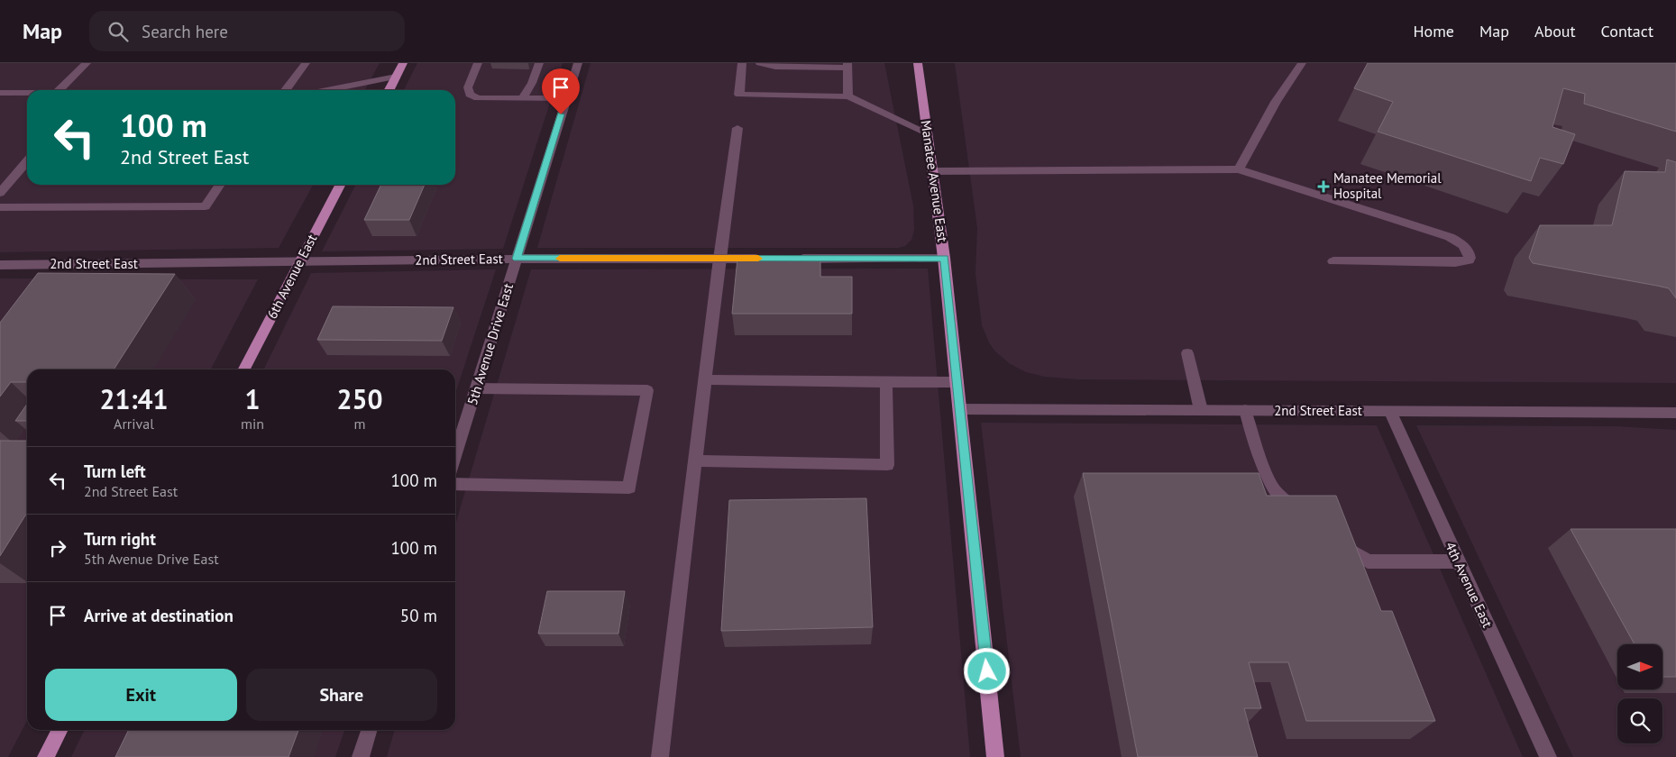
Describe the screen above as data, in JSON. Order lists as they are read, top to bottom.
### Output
{
  "streets": {
    "main road": ["Manatee Avenue East", "6th Avenue East"],
    "street": ["2nd Street East", "5th Avenue Drive East", "4th Avenue East"]
  },
  "crossings": [
    ["Manatee Avenue East", "2nd Street East"],
    ["2nd Street East", "6th Avenue East"],
    ["2nd Street East", "5th Avenue Drive East"],
    ["2nd Street East", "4th Avenue East"]
  ],
  "places": {
    "health": ["Manatee Memorial Hospital"]
  },
  "north": "right",
  "page": {
    "header": "Map",
    "search": "Search here",
    "nav": [
      "Home",
      "Map",
      "About",
      "Contact"
    ],
    "turn": ["100 m", "2nd Street East"],
    "eta": [
      "21:41",
      "Arrival",
      "1",
      "min",
      "250",
      "m"
    ],
    "list": [
      {
        "name": "Turn left",
        "note": "2nd Street East",
        "value": "100 m"
      },
      {
        "name": "Turn right",
        "note": "5th Avenue Drive East",
        "value": "100 m"
      },
      {
        "name": "Arrive at destination",
        "value": "50 m"
      }
    ],
    "buttons": ["Exit", "Share"]
  }
}
